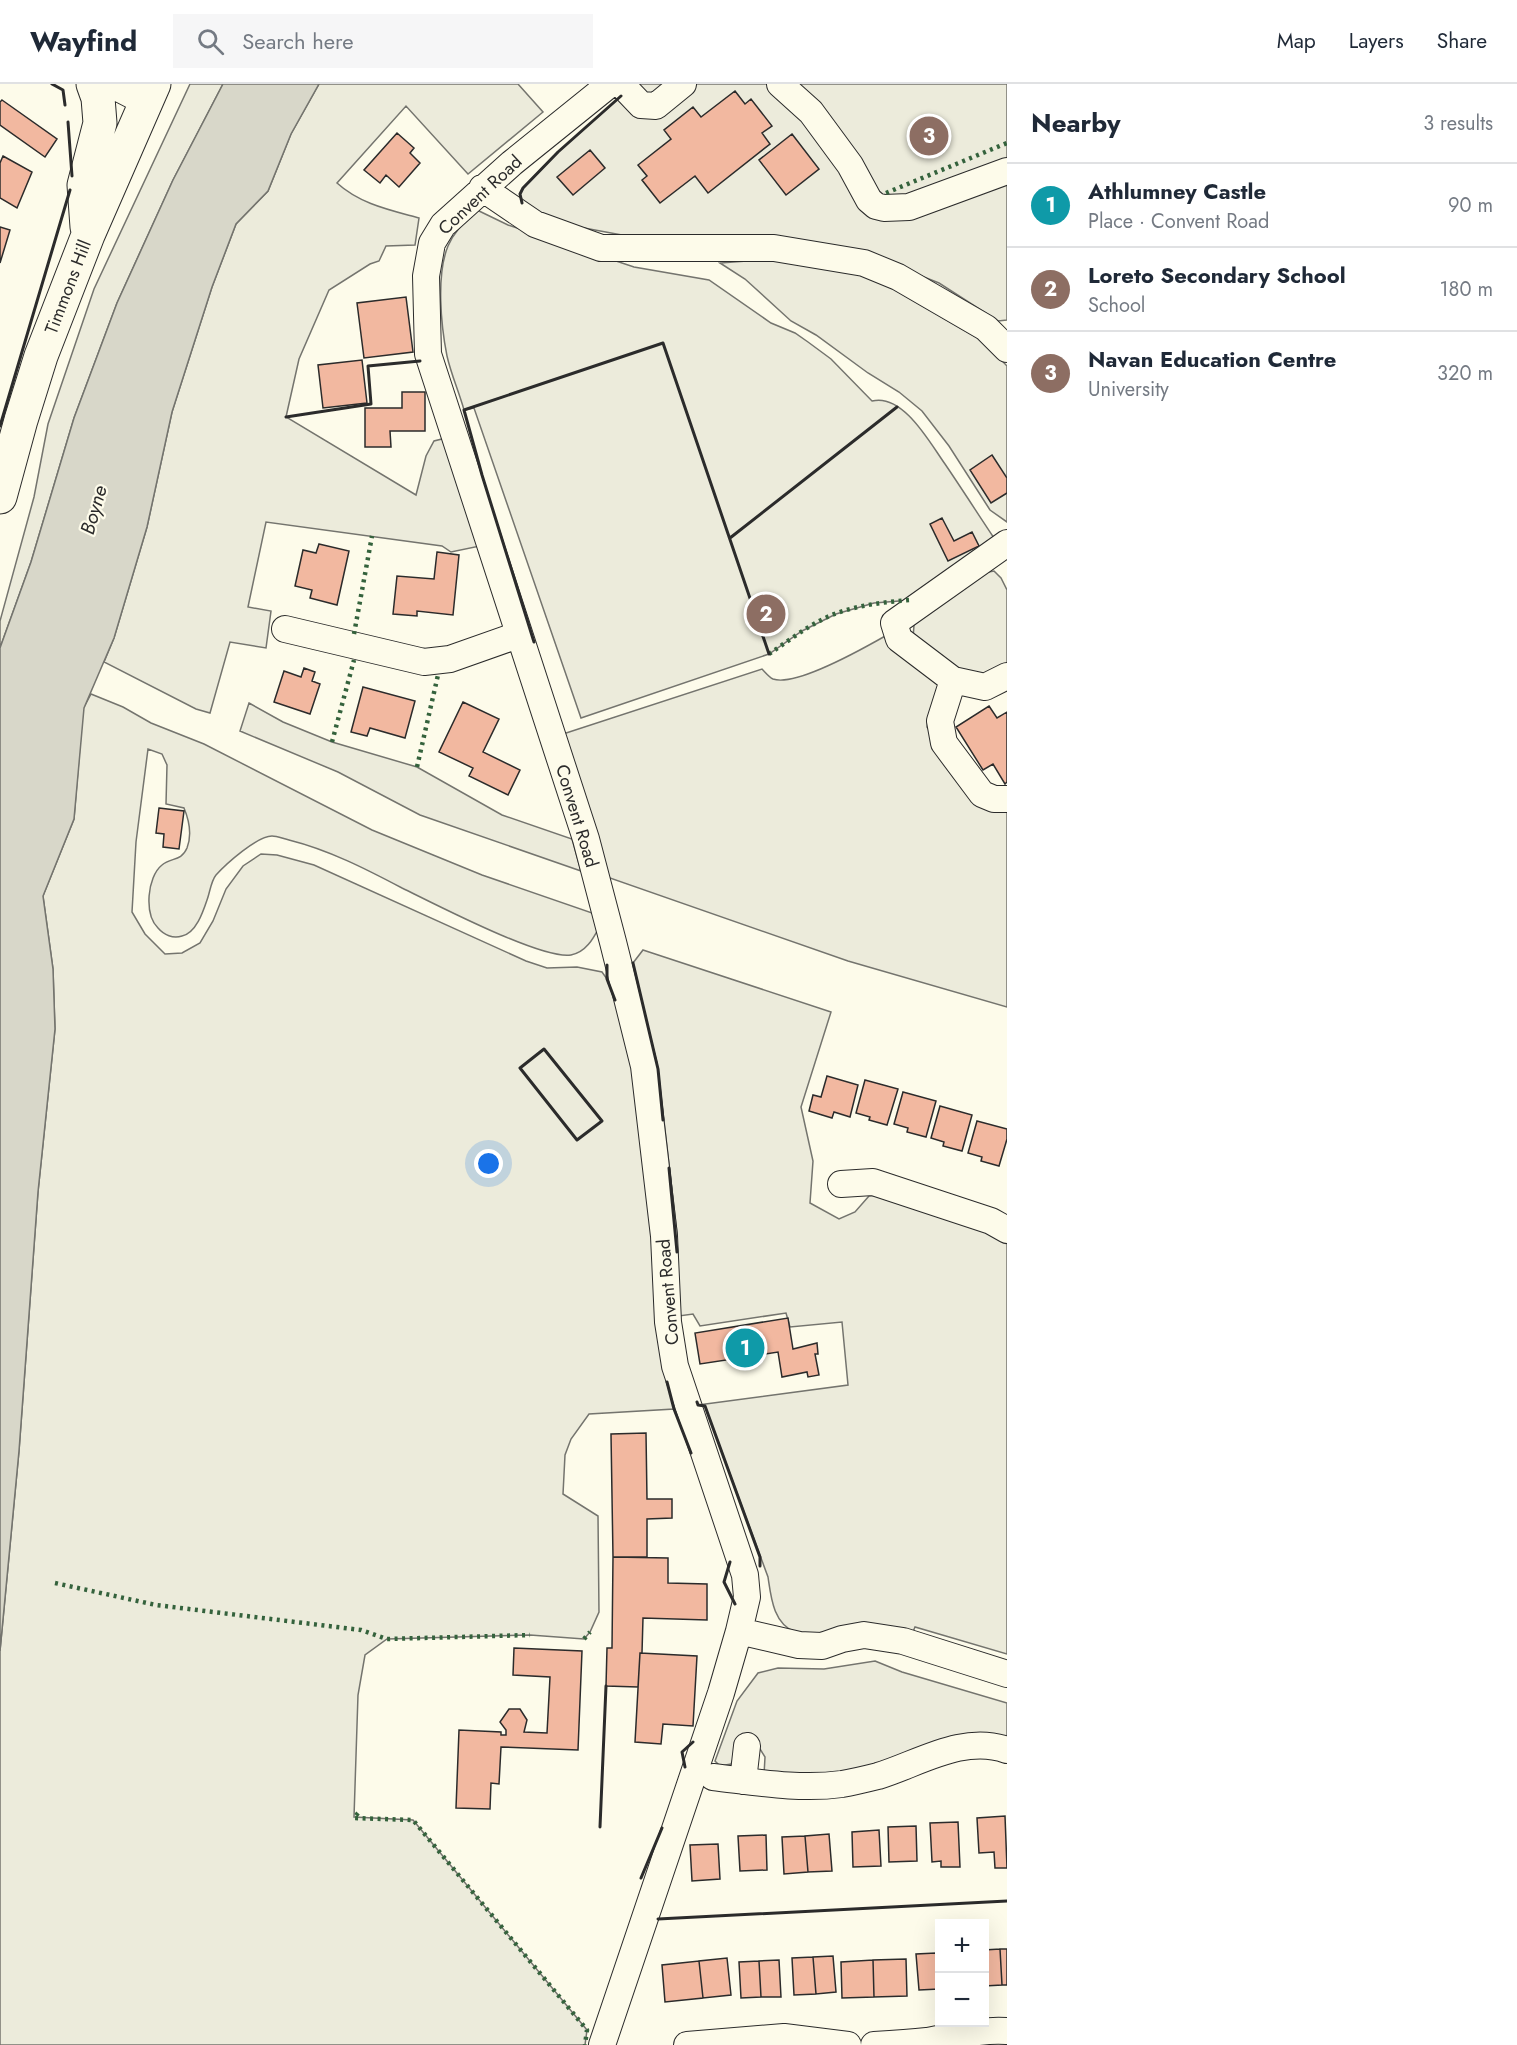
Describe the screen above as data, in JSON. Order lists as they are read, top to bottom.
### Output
{
  "streets": {
    "main road": ["Timmons Hill"],
    "street": ["Convent Road"]
  },
  "water": ["Boyne"],
  "page": {
    "header": "Wayfind",
    "search": "Search here",
    "nav": ["Map", "Layers", "Share"],
    "heading": ["Nearby", "3 results"],
    "pins": ["3", "2", "1"],
    "list": [
      {
        "mark": "1",
        "name": "Athlumney Castle",
        "note": "Place · Convent Road",
        "value": "90 m"
      },
      {
        "mark": "2",
        "name": "Loreto Secondary School",
        "note": "School",
        "value": "180 m"
      },
      {
        "mark": "3",
        "name": "Navan Education Centre",
        "note": "University",
        "value": "320 m"
      }
    ],
    "map_buttons": ["+", "−"]
  }
}
